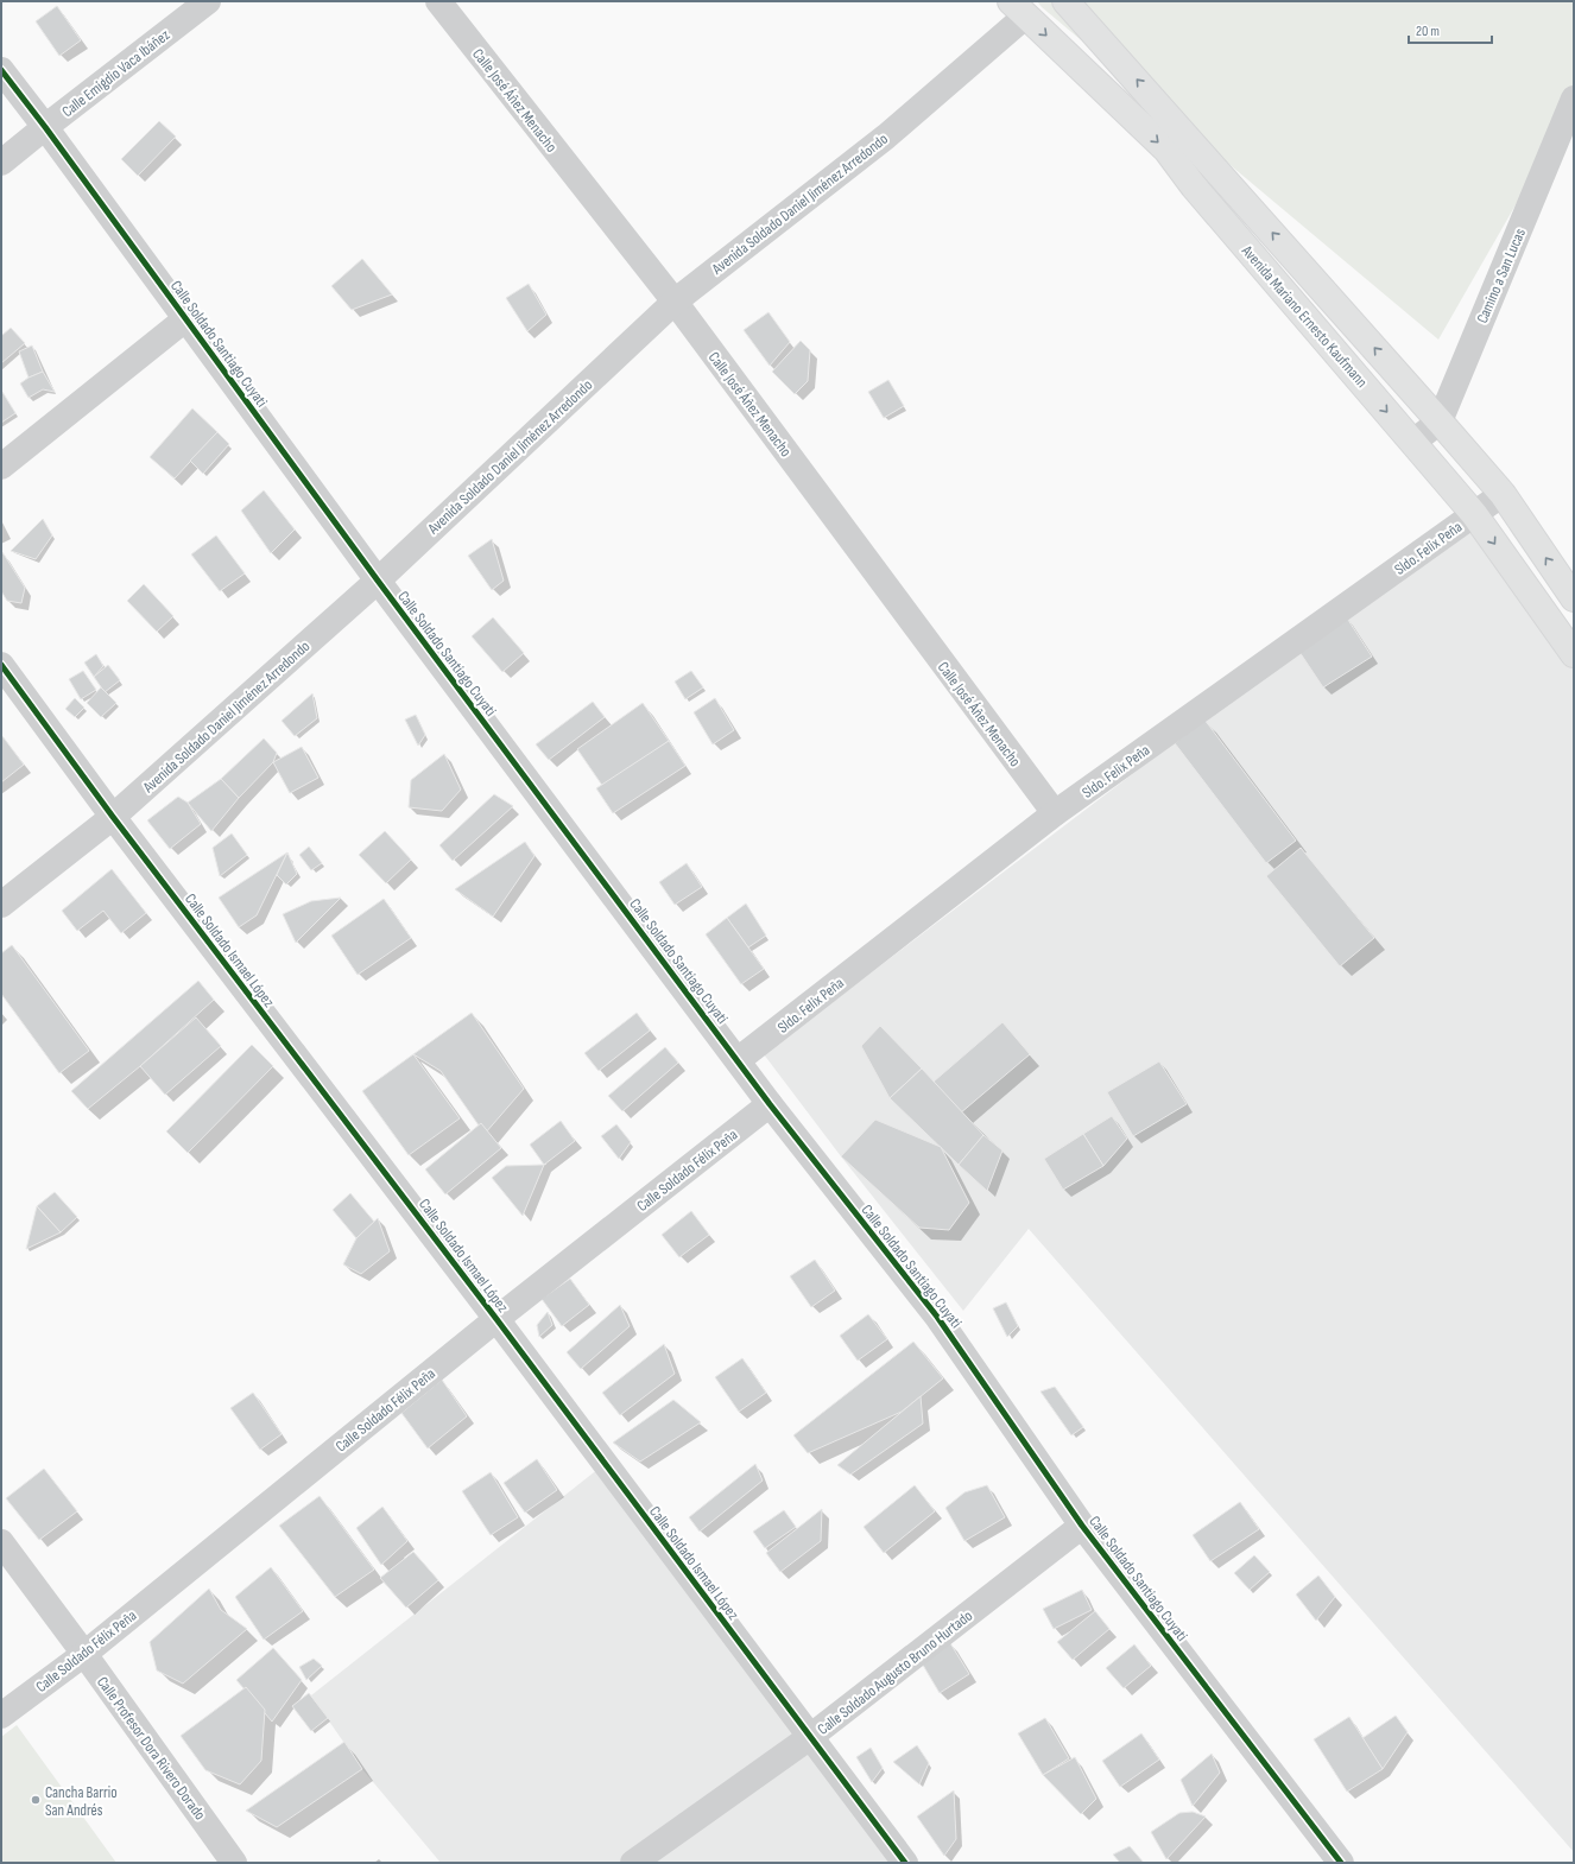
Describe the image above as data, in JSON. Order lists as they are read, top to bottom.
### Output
{
  "streets": {
    "main road": ["Avenida Mariano Ernesto Kaufmann"],
    "street": [
      "Calle Emigdio Vaca Ibáñez",
      "Calle José Áñez Menacho",
      "Avenida Soldado Daniel Jiménez Arredondo",
      "Camino a San Lucas",
      "Calle Soldado Santiago Cuyati",
      "Sldo. Felix Peña",
      "Calle Soldado Ismael López",
      "Calle Soldado Félix Peña",
      "Calle Soldado Augusto Bruno Hurtado",
      "Calle Profesor Dora Rivero Dorado"
    ]
  },
  "crossings": [
    ["Calle Emigdio Vaca Ibáñez", "Calle Soldado Santiago Cuyati"],
    ["Calle José Áñez Menacho", "Avenida Soldado Daniel Jiménez Arredondo"],
    ["Calle José Áñez Menacho", "Sldo. Felix Peña"],
    ["Avenida Soldado Daniel Jiménez Arredondo", "Avenida Mariano Ernesto Kaufmann"],
    ["Avenida Soldado Daniel Jiménez Arredondo", "Calle Soldado Santiago Cuyati"],
    ["Avenida Soldado Daniel Jiménez Arredondo", "Calle Soldado Ismael López"],
    ["Camino a San Lucas", "Avenida Mariano Ernesto Kaufmann"],
    ["Avenida Mariano Ernesto Kaufmann", "Sldo. Felix Peña"],
    ["Calle Soldado Santiago Cuyati", "Sldo. Felix Peña"],
    ["Calle Soldado Santiago Cuyati", "Calle Soldado Félix Peña"],
    ["Calle Soldado Santiago Cuyati", "Calle Soldado Augusto Bruno Hurtado"],
    ["Calle Soldado Ismael López", "Calle Soldado Félix Peña"],
    ["Calle Soldado Ismael López", "Calle Soldado Augusto Bruno Hurtado"],
    ["Calle Soldado Félix Peña", "Calle Profesor Dora Rivero Dorado"]
  ],
  "places": ["Cancha Barrio San Andrés"],
  "scale_bar": "20 m"
}
